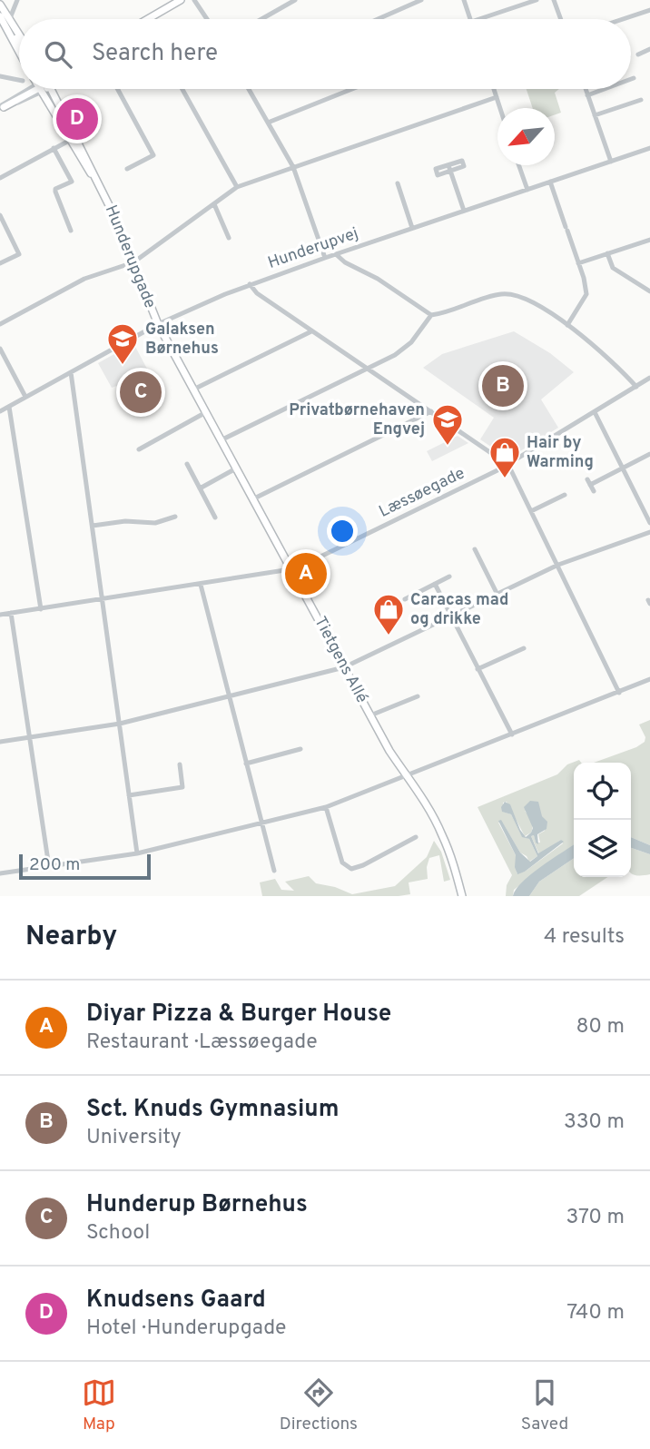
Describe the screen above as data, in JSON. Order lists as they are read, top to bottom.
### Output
{
  "streets": {
    "main road": ["Hunderupgade", "Tietgens Allé"],
    "street": ["Hunderupvej", "Læssøegade"]
  },
  "crossings": [
    ["Hunderupvej", "Hunderupgade"],
    ["Hunderupvej", "Tietgens Allé"],
    ["Hunderupgade", "Tietgens Allé"],
    ["Læssøegade", "Tietgens Allé"]
  ],
  "places": {
    "school or university": ["Galaksen Børnehus", "Privatbørnehaven Engvej"],
    "shop": ["Hair by Warming", "Caracas mad og drikke"]
  },
  "scale_bar": "200 m",
  "north": "bottom left",
  "page": {
    "search": "Search here",
    "pins": [
      "D",
      "B",
      "C",
      "A"
    ],
    "scale": "200 m",
    "heading": ["Nearby", "4 results"],
    "list": [
      {
        "mark": "A",
        "name": "Diyar Pizza & Burger House",
        "note": "Restaurant · Læssøegade",
        "value": "80 m"
      },
      {
        "mark": "B",
        "name": "Sct. Knuds Gymnasium",
        "note": "University",
        "value": "330 m"
      },
      {
        "mark": "C",
        "name": "Hunderup Børnehus",
        "note": "School",
        "value": "370 m"
      },
      {
        "mark": "D",
        "name": "Knudsens Gaard",
        "note": "Hotel · Hunderupgade",
        "value": "740 m"
      }
    ],
    "nav": ["Map", "Directions", "Saved"]
  }
}
